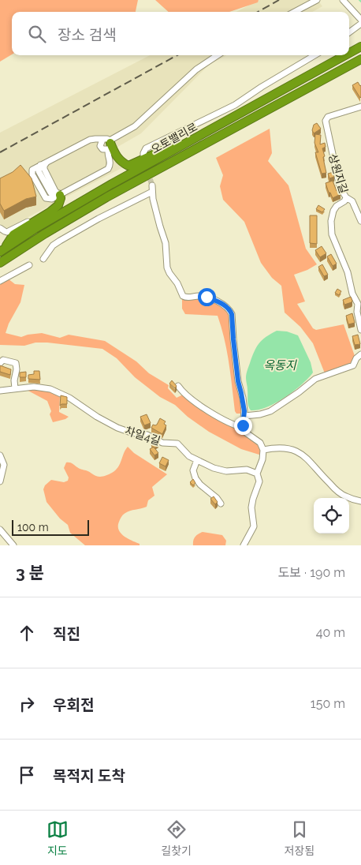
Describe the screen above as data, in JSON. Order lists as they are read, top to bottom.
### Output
{
  "streets": {
    "highway": ["오토밸리로"],
    "street": ["상원지길", "차일4길"]
  },
  "water": ["옥동지"],
  "scale_bar": "100 m",
  "page": {
    "search": "장소 검색",
    "scale": "100 m",
    "heading": ["3 분", "도보 · 190 m"],
    "list": [
      ["직진", "40 m"],
      ["우회전", "150 m"],
      "목적지 도착"
    ],
    "nav": ["지도", "길찾기", "저장됨"]
  }
}
